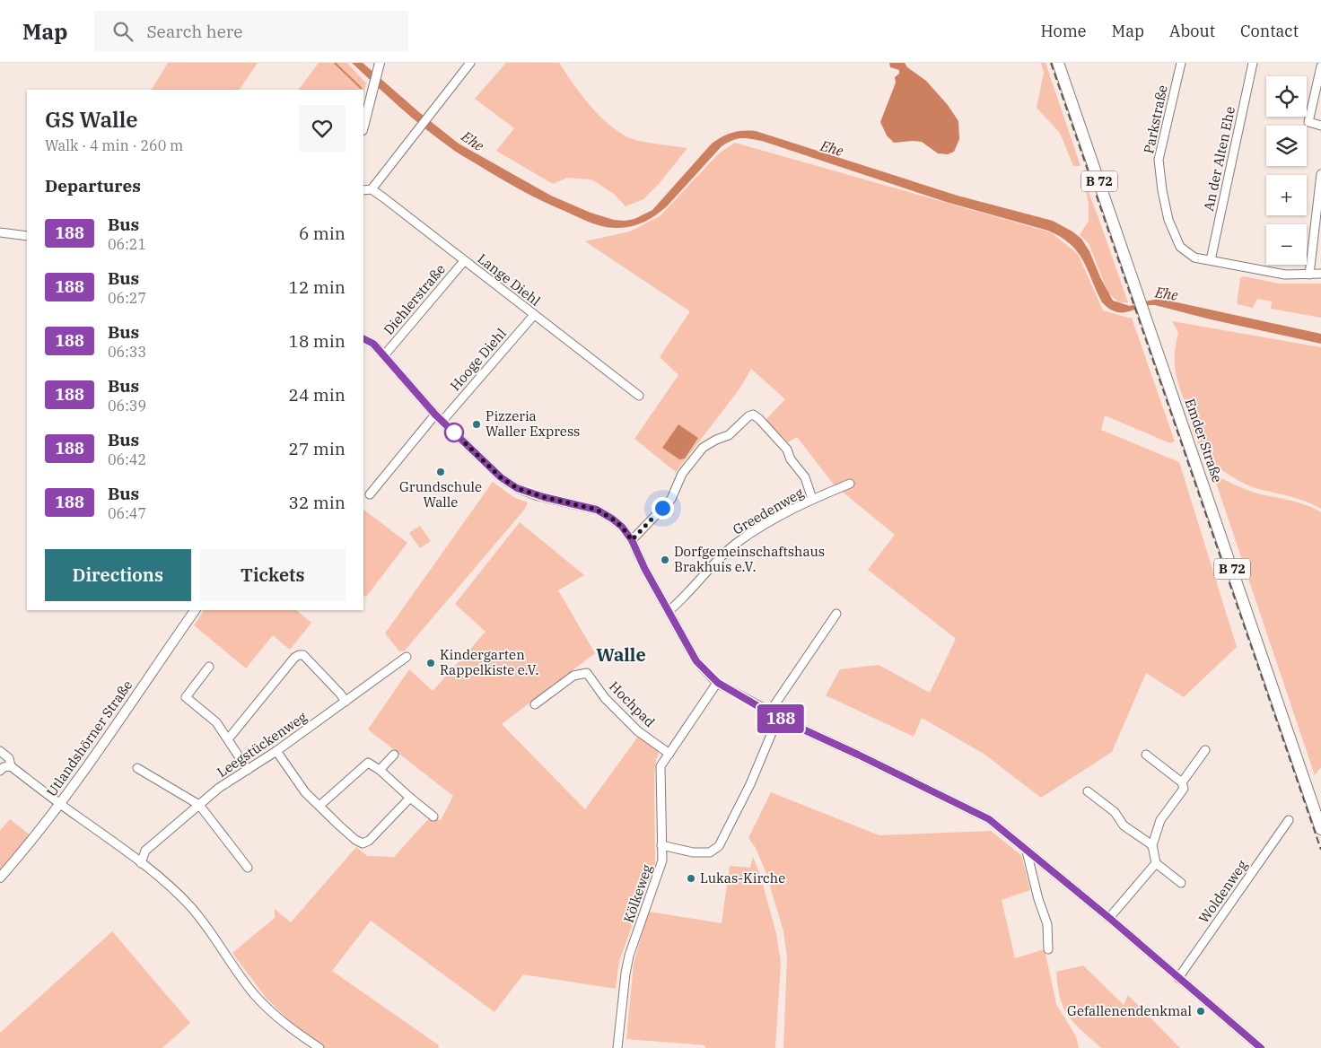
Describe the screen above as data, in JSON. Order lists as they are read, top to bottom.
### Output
{
  "streets": {
    "main road": ["B 72", "Emder Straße"],
    "street": [
      "Parkstraße",
      "An der Alten Ehe",
      "Lange Diehl",
      "Diehlerstraße",
      "Hooge Diehl",
      "Greedenweg",
      "Hochpad",
      "Utlandshörner Straße",
      "Leegstückenweg",
      "Woldenweg",
      "Kölkeweg"
    ]
  },
  "crossings": [
    ["Parkstraße", "An der Alten Ehe"],
    ["Lange Diehl", "Diehlerstraße"],
    ["Lange Diehl", "Hooge Diehl"],
    ["Hochpad", "Kölkeweg"]
  ],
  "districts": ["Walle"],
  "water": ["Ehe"],
  "places": [
    "Pizzeria Waller Express",
    "Grundschule Walle",
    "Dorfgemeinschaftshaus Brakhuis e.V.",
    "Kindergarten Rappelkiste e.V.",
    "Lukas-Kirche",
    "Gefallenendenkmal"
  ],
  "lines": ["bus line 188"],
  "page": {
    "header": "Map",
    "search": "Search here",
    "nav": [
      "Home",
      "Map",
      "About",
      "Contact"
    ],
    "on_map": "188",
    "map_buttons": ["+", "−"],
    "heading": [
      ["GS Walle", "Walk · 4 min · 260 m"],
      "Departures"
    ],
    "list": [
      {
        "mark": "188",
        "name": "Bus",
        "note": "06:21",
        "value": "6 min"
      },
      {
        "mark": "188",
        "name": "Bus",
        "note": "06:27",
        "value": "12 min"
      },
      {
        "mark": "188",
        "name": "Bus",
        "note": "06:33",
        "value": "18 min"
      },
      {
        "mark": "188",
        "name": "Bus",
        "note": "06:39",
        "value": "24 min"
      },
      {
        "mark": "188",
        "name": "Bus",
        "note": "06:42",
        "value": "27 min"
      },
      {
        "mark": "188",
        "name": "Bus",
        "note": "06:47",
        "value": "32 min"
      }
    ],
    "buttons": ["Directions", "Tickets"]
  }
}
